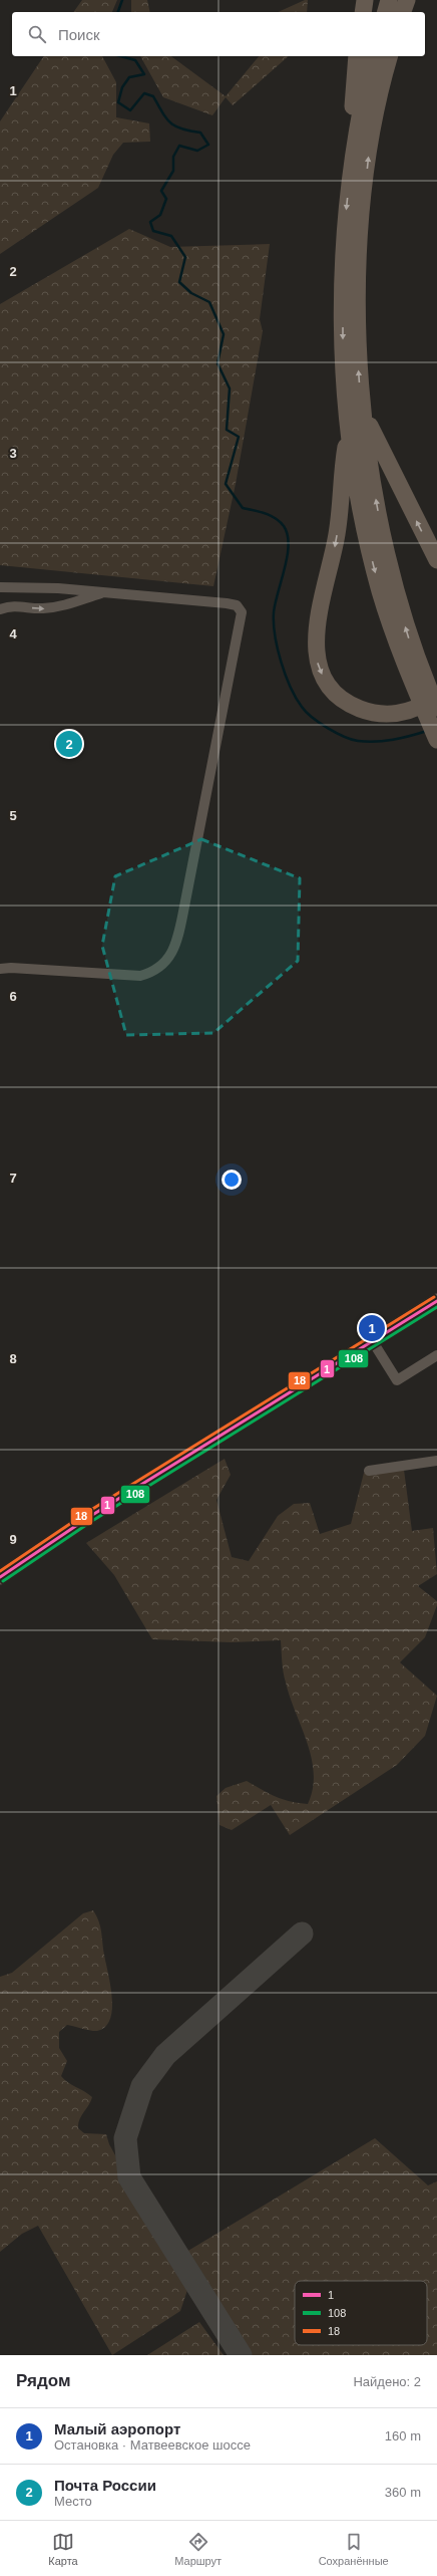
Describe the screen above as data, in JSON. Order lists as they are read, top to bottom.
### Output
{
  "lines": ["transit line 18", "transit line 1", "transit line 108"],
  "legend": ["1", "108", "18"],
  "page": {
    "search": "Поиск",
    "pins": ["2", "1"],
    "heading": ["Рядом", "Найдено: 2"],
    "list": [
      {
        "mark": "1",
        "name": "Малый аэропорт",
        "note": "Остановка · Матвеевское шоссе",
        "value": "160 m"
      },
      {
        "mark": "2",
        "name": "Почта России",
        "note": "Место",
        "value": "360 m"
      }
    ],
    "nav": ["Карта", "Маршрут", "Сохранённые"]
  },
  "grid": {
    "rows": [
      "1",
      "2",
      "3",
      "4",
      "5",
      "6",
      "7",
      "8",
      "9"
    ]
  }
}
